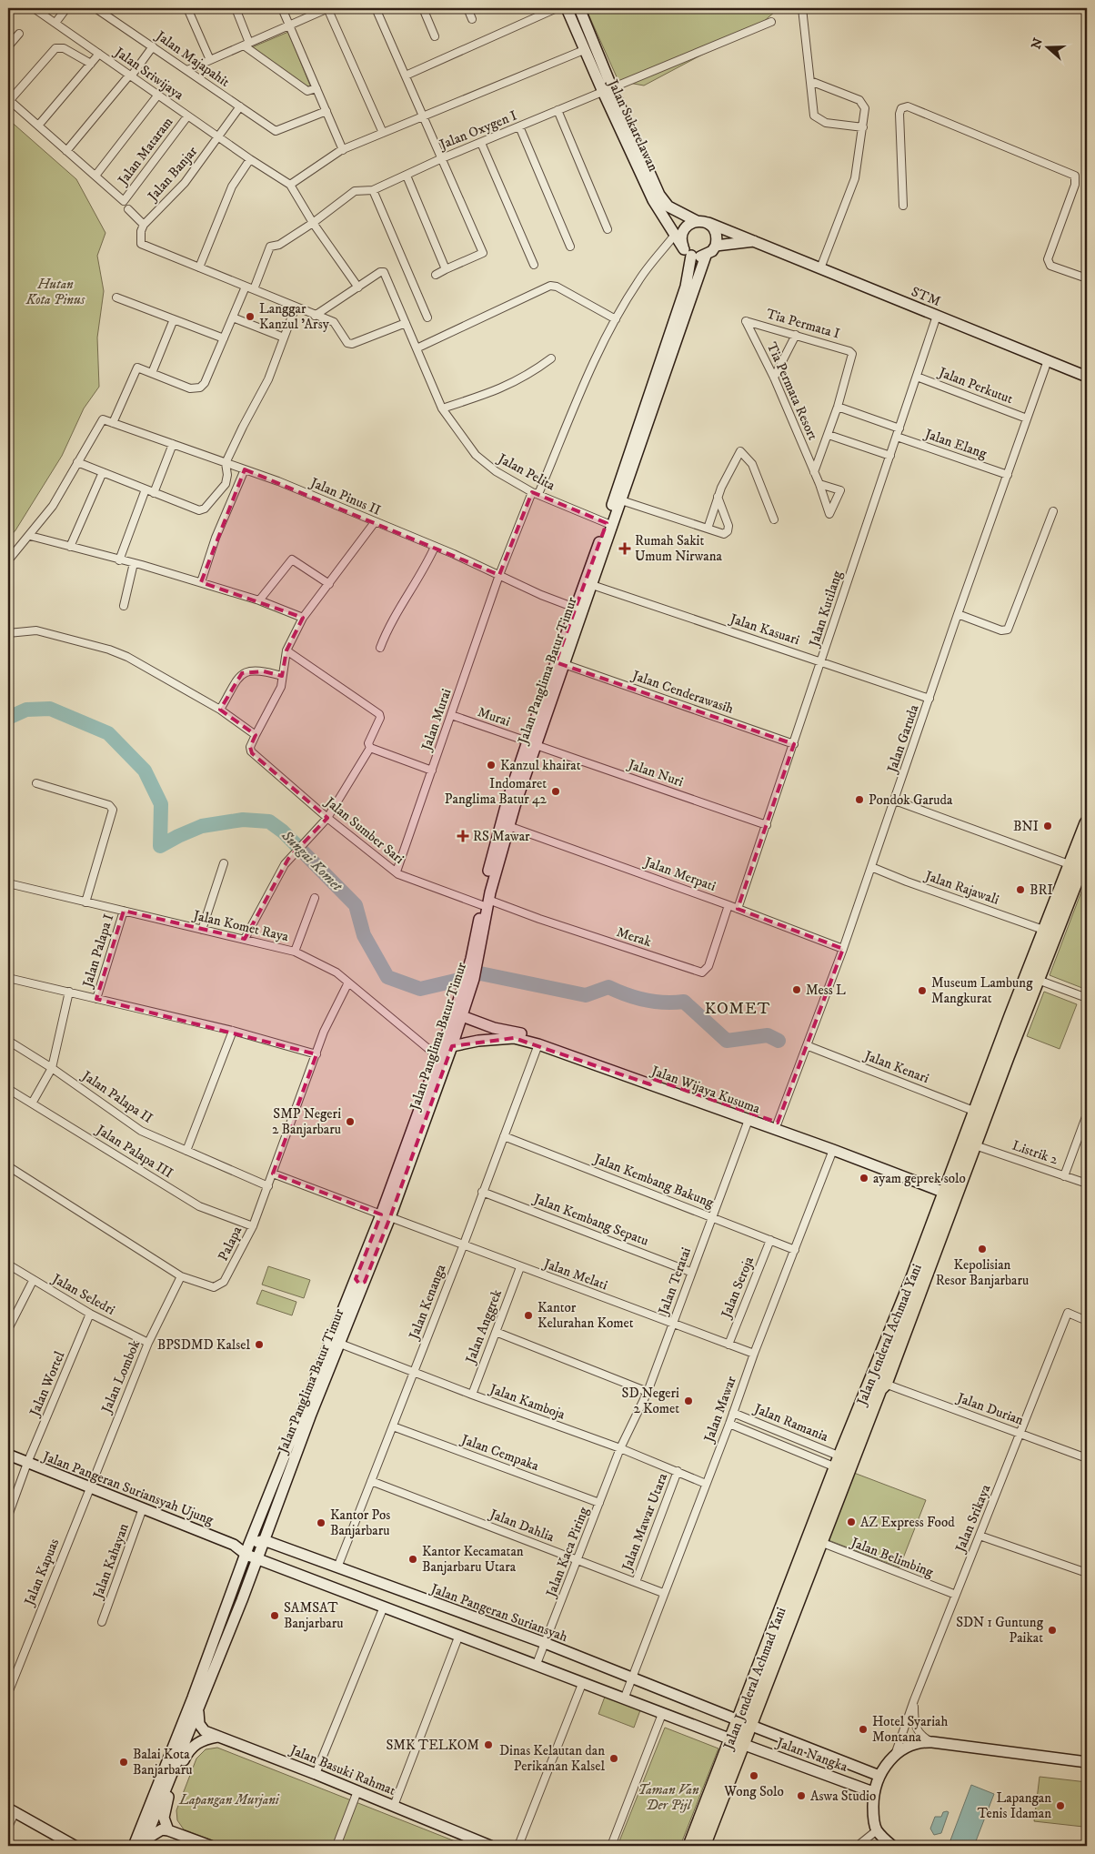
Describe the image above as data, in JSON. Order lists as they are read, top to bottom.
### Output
{
  "streets": {
    "highway": ["Jalan Jenderal Achmad Yani"],
    "main road": [
      "Jalan Sukarelawan",
      "STM",
      "Jalan Panglima Batur Timur",
      "Jalan Wijaya Kusuma",
      "Jalan Pangeran Suriansyah Ujung",
      "Jalan Pangeran Suriansyah",
      "Jalan Nangka",
      "Jalan Basuki Rahmat"
    ],
    "street": [
      "Jalan Majapahit",
      "Jalan Sriwijaya",
      "Jalan Oxygen I",
      "Jalan Mataram",
      "Jalan Banjar",
      "Tia Permata I",
      "Jalan Perkutut",
      "Tia Permata Resort",
      "Jalan Elang",
      "Jalan Pelita",
      "Jalan Pinus II",
      "Jalan Kutilang",
      "Jalan Kasuari",
      "Jalan Cenderawasih",
      "Murai",
      "Jalan Murai",
      "Jalan Garuda",
      "Jalan Nuri",
      "Jalan Sumber Sari",
      "Jalan Merpati",
      "Jalan Rajawali",
      "Jalan Komet Raya",
      "Merak",
      "Jalan Palapa I",
      "Jalan Kenari",
      "Jalan Palapa II",
      "Jalan Palapa III",
      "Listrik 2",
      "Jalan Kembang Bakung",
      "Jalan Kembang Sepatu",
      "Palapa",
      "Jalan Melati",
      "Jalan Teratai",
      "Jalan Seroja",
      "Jalan Seledri",
      "Jalan Kenanga",
      "Jalan Anggrek",
      "Jalan Lombok",
      "Jalan Wortel",
      "Jalan Kamboja",
      "Jalan Mawar",
      "Jalan Durian",
      "Jalan Ramania",
      "Jalan Cempaka",
      "Jalan Srikaya",
      "Jalan Mawar Utara",
      "Jalan Dahlia",
      "Jalan Kaca Piring",
      "Jalan Belimbing",
      "Jalan Kahayan",
      "Jalan Kapuas"
    ]
  },
  "crossings": [
    ["Jalan Majapahit", "Jalan Banjar"],
    ["Jalan Sriwijaya", "Jalan Mataram"],
    ["Jalan Sriwijaya", "Jalan Banjar"],
    ["Jalan Sukarelawan", "Jalan Oxygen I"],
    ["Jalan Sukarelawan", "STM"],
    ["Jalan Sukarelawan", "Jalan Panglima Batur Timur"],
    ["Jalan Sukarelawan", "Jalan Murai"],
    ["STM", "Jalan Kutilang"],
    ["STM", "Jalan Panglima Batur Timur"],
    ["STM", "Jalan Garuda"],
    ["Tia Permata I", "Tia Permata Resort"],
    ["Jalan Perkutut", "Jalan Kutilang"],
    ["Jalan Perkutut", "Jalan Garuda"],
    ["Jalan Elang", "Jalan Kutilang"],
    ["Jalan Elang", "Jalan Garuda"],
    ["Jalan Pelita", "Jalan Panglima Batur Timur"],
    ["Jalan Pelita", "Jalan Murai"],
    ["Jalan Pinus II", "Jalan Panglima Batur Timur"],
    ["Jalan Pinus II", "Jalan Murai"],
    ["Jalan Kutilang", "Jalan Kasuari"],
    ["Jalan Kutilang", "Jalan Cenderawasih"],
    ["Jalan Kutilang", "Jalan Nuri"],
    ["Jalan Kutilang", "Jalan Merpati"],
    ["Jalan Kasuari", "Jalan Panglima Batur Timur"],
    ["Jalan Kasuari", "Jalan Garuda"],
    ["Jalan Panglima Batur Timur", "Jalan Cenderawasih"],
    ["Jalan Panglima Batur Timur", "Murai"],
    ["Jalan Panglima Batur Timur", "Jalan Nuri"],
    ["Jalan Panglima Batur Timur", "Jalan Sumber Sari"],
    ["Jalan Panglima Batur Timur", "Jalan Merpati"],
    ["Jalan Panglima Batur Timur", "Jalan Komet Raya"],
    ["Jalan Panglima Batur Timur", "Merak"],
    ["Jalan Panglima Batur Timur", "Jalan Wijaya Kusuma"],
    ["Jalan Panglima Batur Timur", "Jalan Melati"],
    ["Jalan Panglima Batur Timur", "Jalan Kamboja"],
    ["Jalan Panglima Batur Timur", "Jalan Pangeran Suriansyah Ujung"],
    ["Jalan Panglima Batur Timur", "Jalan Pangeran Suriansyah"],
    ["Jalan Panglima Batur Timur", "Jalan Basuki Rahmat"],
    ["Murai", "Jalan Murai"],
    ["Murai", "Jalan Nuri"],
    ["Jalan Murai", "Jalan Sumber Sari"],
    ["Jalan Garuda", "Jalan Merpati"],
    ["Jalan Garuda", "Jalan Rajawali"],
    ["Jalan Garuda", "Jalan Kenari"],
    ["Jalan Garuda", "Jalan Wijaya Kusuma"],
    ["Jalan Sumber Sari", "Merak"],
    ["Jalan Merpati", "Merak"],
    ["Jalan Rajawali", "Jalan Jenderal Achmad Yani"],
    ["Jalan Komet Raya", "Jalan Palapa I"],
    ["Jalan Komet Raya", "Palapa"],
    ["Jalan Kenari", "Jalan Jenderal Achmad Yani"],
    ["Jalan Wijaya Kusuma", "Jalan Teratai"],
    ["Jalan Wijaya Kusuma", "Jalan Kenanga"],
    ["Jalan Wijaya Kusuma", "Jalan Jenderal Achmad Yani"],
    ["Jalan Wijaya Kusuma", "Jalan Mawar"],
    ["Jalan Palapa II", "Palapa"],
    ["Jalan Palapa III", "Palapa"],
    ["Listrik 2", "Jalan Jenderal Achmad Yani"],
    ["Jalan Kembang Bakung", "Jalan Teratai"],
    ["Jalan Kembang Bakung", "Jalan Seroja"],
    ["Jalan Kembang Bakung", "Jalan Kenanga"],
    ["Jalan Kembang Bakung", "Jalan Mawar"],
    ["Jalan Kembang Sepatu", "Jalan Teratai"],
    ["Jalan Kembang Sepatu", "Jalan Kenanga"],
    ["Palapa", "Jalan Melati"],
    ["Palapa", "Jalan Lombok"],
    ["Jalan Melati", "Jalan Teratai"],
    ["Jalan Melati", "Jalan Seroja"],
    ["Jalan Melati", "Jalan Kenanga"],
    ["Jalan Melati", "Jalan Anggrek"],
    ["Jalan Melati", "Jalan Mawar"],
    ["Jalan Teratai", "Jalan Kamboja"],
    ["Jalan Teratai", "Jalan Kaca Piring"],
    ["Jalan Seledri", "Jalan Lombok"],
    ["Jalan Seledri", "Jalan Wortel"],
    ["Jalan Kenanga", "Jalan Kamboja"],
    ["Jalan Kenanga", "Jalan Cempaka"],
    ["Jalan Kenanga", "Jalan Dahlia"],
    ["Jalan Kenanga", "Jalan Pangeran Suriansyah"],
    ["Jalan Anggrek", "Jalan Kamboja"],
    ["Jalan Jenderal Achmad Yani", "Jalan Durian"],
    ["Jalan Jenderal Achmad Yani", "Jalan Ramania"],
    ["Jalan Jenderal Achmad Yani", "Jalan Belimbing"],
    ["Jalan Jenderal Achmad Yani", "Jalan Pangeran Suriansyah"],
    ["Jalan Jenderal Achmad Yani", "Jalan Nangka"],
    ["Jalan Lombok", "Jalan Pangeran Suriansyah Ujung"],
    ["Jalan Lombok", "Jalan Kapuas"],
    ["Jalan Wortel", "Jalan Pangeran Suriansyah Ujung"],
    ["Jalan Kamboja", "Jalan Mawar"],
    ["Jalan Kamboja", "Jalan Mawar Utara"],
    ["Jalan Kamboja", "Jalan Kaca Piring"],
    ["Jalan Mawar", "Jalan Ramania"],
    ["Jalan Mawar", "Jalan Dahlia"],
    ["Jalan Mawar", "Jalan Pangeran Suriansyah"],
    ["Jalan Durian", "Jalan Srikaya"],
    ["Jalan Cempaka", "Jalan Kaca Piring"],
    ["Jalan Pangeran Suriansyah Ujung", "Jalan Kahayan"],
    ["Jalan Pangeran Suriansyah Ujung", "Jalan Kapuas"],
    ["Jalan Srikaya", "Jalan Belimbing"],
    ["Jalan Mawar Utara", "Jalan Dahlia"],
    ["Jalan Dahlia", "Jalan Kaca Piring"],
    ["Jalan Kaca Piring", "Jalan Pangeran Suriansyah"],
    ["Jalan Pangeran Suriansyah", "Jalan Nangka"]
  ],
  "districts": ["KOMET"],
  "water": ["Sungai Komet"],
  "parks": ["Hutan Kota Pinus", "Taman Van Der Pijl", "Lapangan Murjani"],
  "places": {
    "other": [
      "Langgar Kanzul 'Arsy",
      "Kanzul khairat",
      "Indomaret Panglima Batur 42",
      "Pondok Garuda",
      "BNI",
      "BRI",
      "Mess L",
      "Museum Lambung Mangkurat",
      "SMP Negeri 2 Banjarbaru",
      "ayam geprek solo",
      "Kepolisian Resor Banjarbaru",
      "Kantor Kelurahan Komet",
      "BPSDMD Kalsel",
      "SD Negeri 2 Komet",
      "AZ Express Food",
      "Kantor Pos Banjarbaru",
      "Kantor Kecamatan Banjarbaru Utara",
      "SAMSAT Banjarbaru",
      "SDN 1 Guntung Paikat",
      "Hotel Syariah Montana",
      "SMK TELKOM",
      "Dinas Kelautan dan Perikanan Kalsel",
      "Balai Kota Banjarbaru",
      "Wong Solo",
      "Aswa Studio",
      "Lapangan Tenis Idaman"
    ],
    "health": ["Rumah Sakit Umum Nirwana", "RS Mawar"]
  },
  "north": "left"
}
